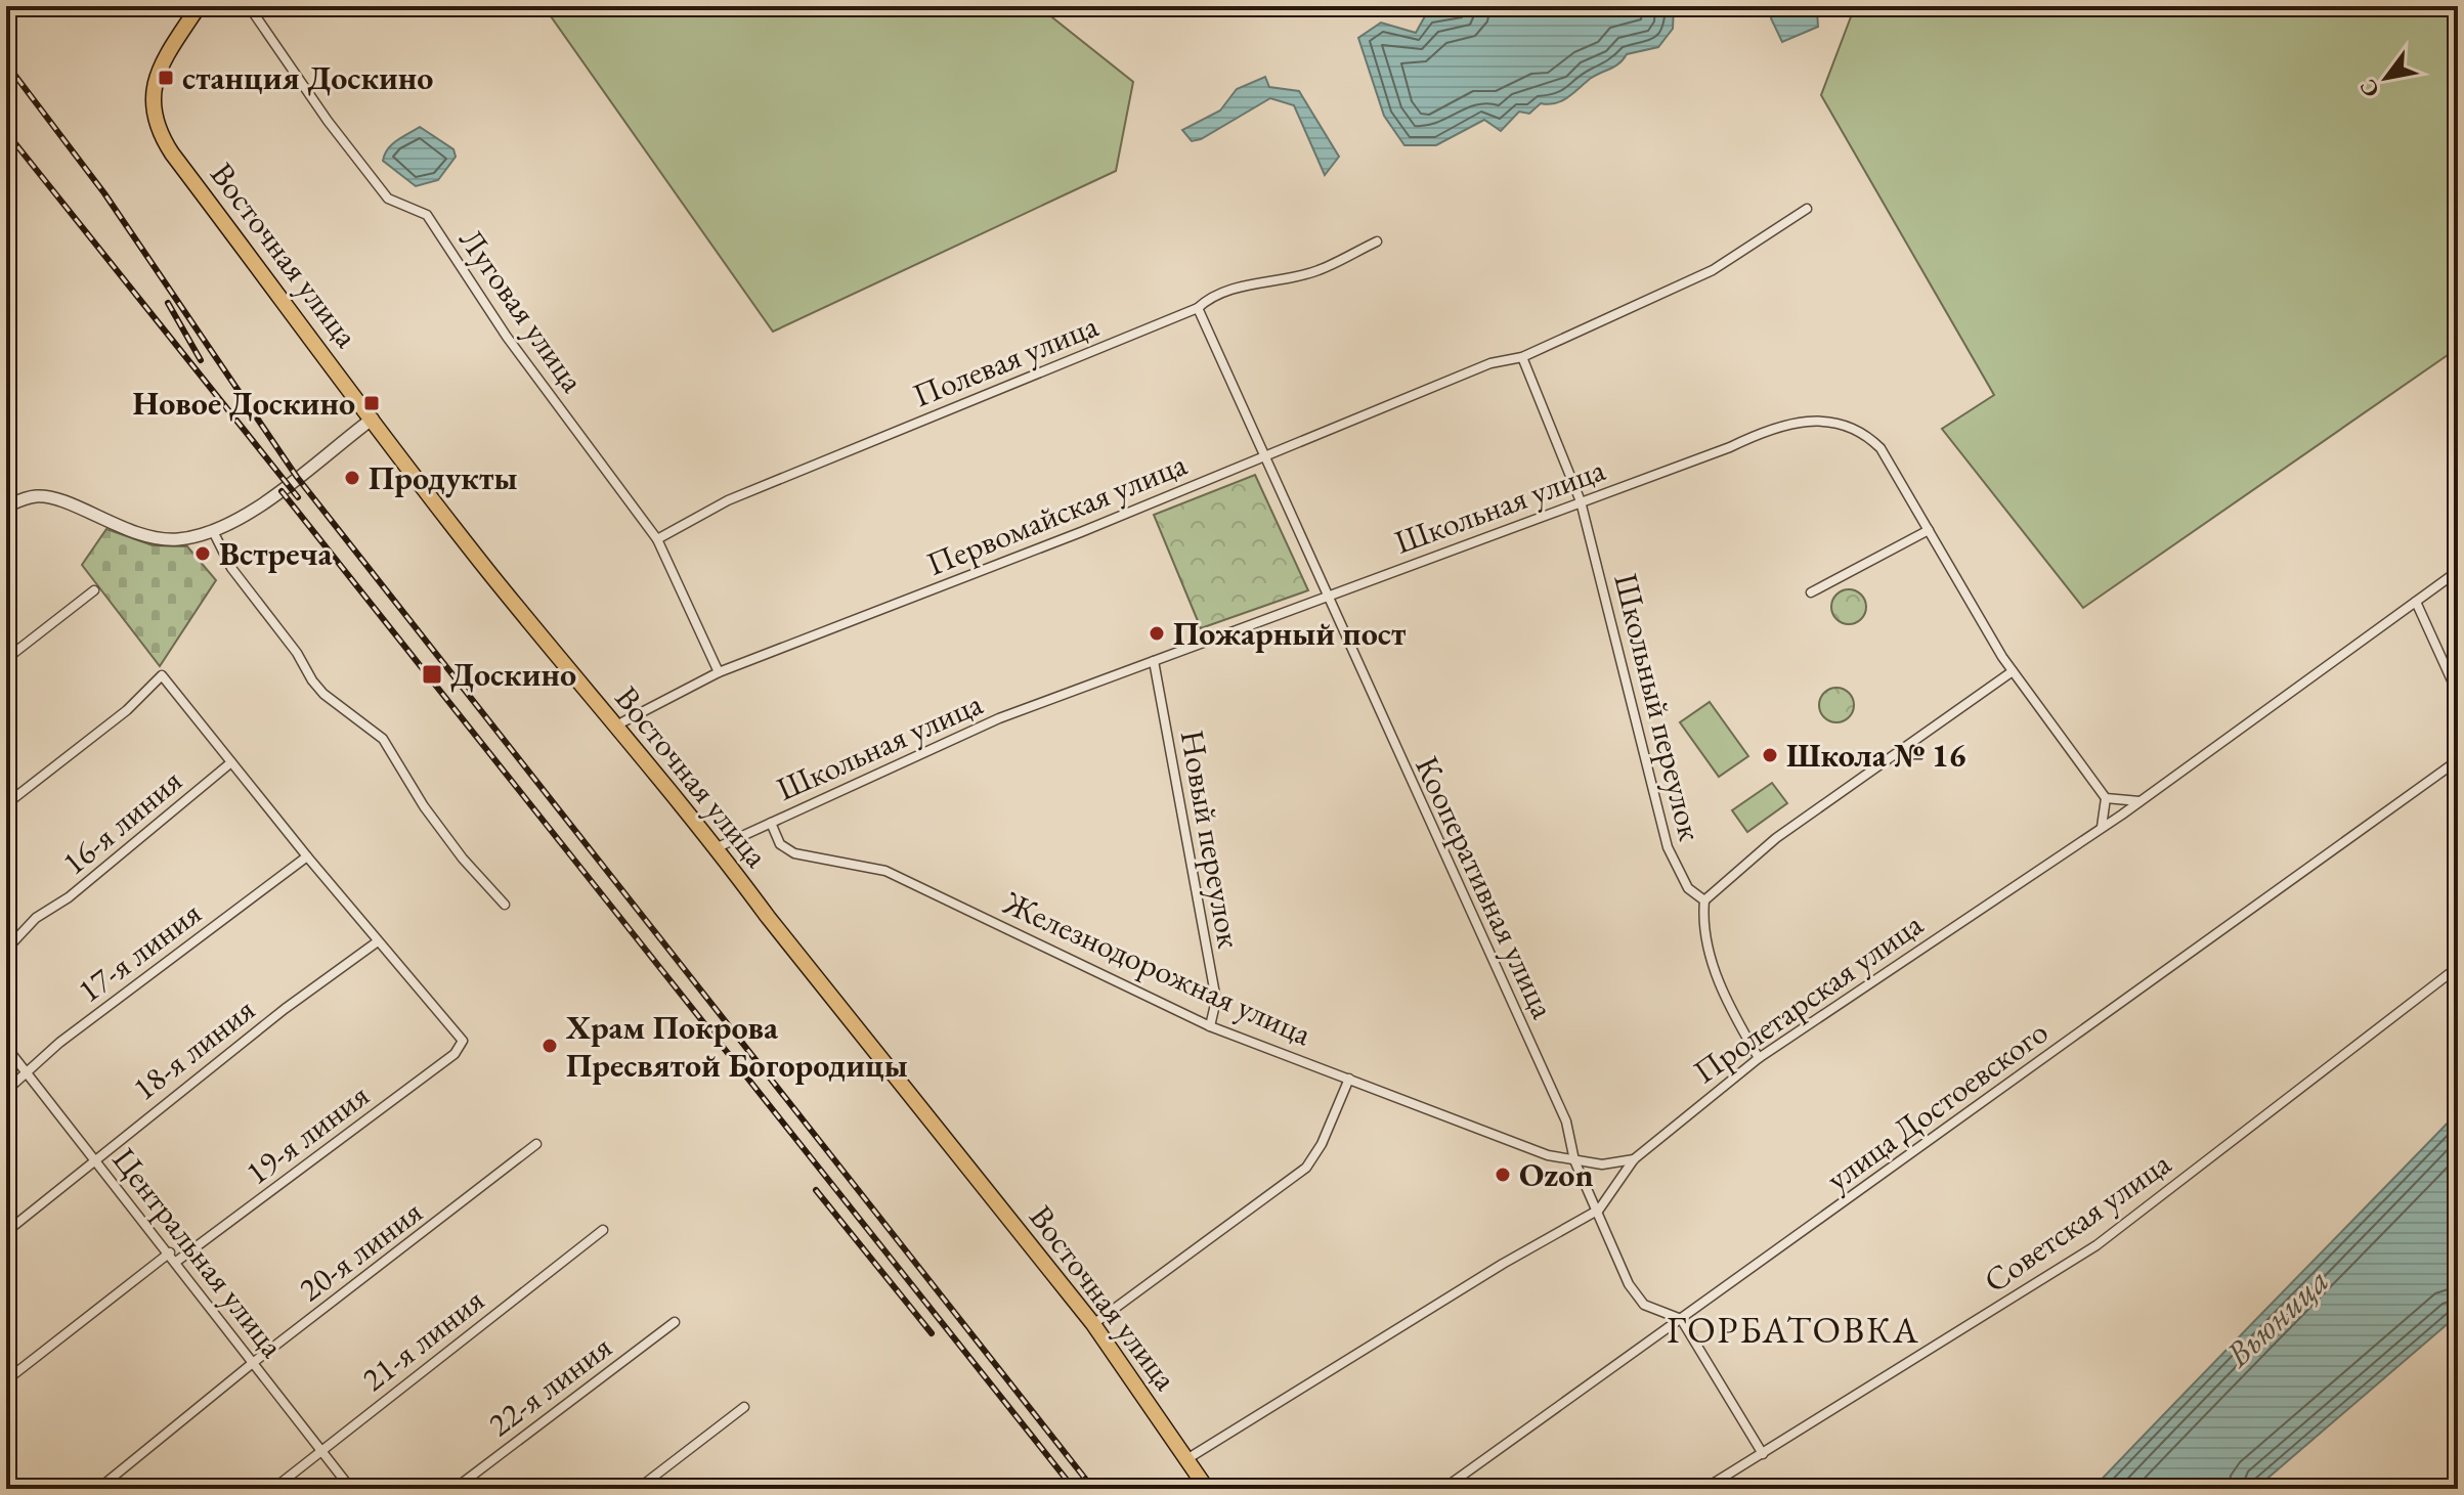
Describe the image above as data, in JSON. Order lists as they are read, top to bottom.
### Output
{
  "streets": {
    "main road": ["Восточная улица"],
    "street": [
      "Луговая улица",
      "Полевая улица",
      "Школьная улица",
      "Первомайская улица",
      "Школьный переулок",
      "16-я линия",
      "Новый переулок",
      "Кооперативная улица",
      "17-я линия",
      "Железнодорожная улица",
      "Пролетарская улица",
      "18-я линия",
      "улица Достоевского",
      "19-я линия",
      "Советская улица",
      "20-я линия",
      "Центральная улица",
      "21-я линия",
      "22-я линия"
    ]
  },
  "crossings": [
    ["Восточная улица", "Школьная улица"],
    ["Восточная улица", "Первомайская улица"],
    ["Восточная улица", "Пролетарская улица"],
    ["Луговая улица", "Полевая улица"],
    ["Луговая улица", "Первомайская улица"],
    ["Полевая улица", "Кооперативная улица"],
    ["Школьная улица", "Школьный переулок"],
    ["Школьная улица", "Новый переулок"],
    ["Школьная улица", "Кооперативная улица"],
    ["Школьная улица", "Железнодорожная улица"],
    ["Первомайская улица", "Школьный переулок"],
    ["Первомайская улица", "Кооперативная улица"],
    ["Новый переулок", "Железнодорожная улица"],
    ["Кооперативная улица", "Железнодорожная улица"],
    ["Кооперативная улица", "Пролетарская улица"],
    ["Кооперативная улица", "улица Достоевского"],
    ["17-я линия", "Центральная улица"],
    ["Железнодорожная улица", "Пролетарская улица"],
    ["18-я линия", "19-я линия"],
    ["18-я линия", "Центральная улица"],
    ["19-я линия", "Центральная улица"],
    ["20-я линия", "Центральная улица"],
    ["Центральная улица", "21-я линия"]
  ],
  "districts": ["ГОРБАТОВКА"],
  "water": ["Вьюница"],
  "places": {
    "transit": ["станция Доскино", "Новое Доскино", "Доскино"],
    "other": [
      "Продукты",
      "Встреча",
      "Пожарный пост",
      "Школа № 16",
      "Храм Покрова Пресвятой Богородицы",
      "Ozon"
    ]
  },
  "north": "bottom left"
}
